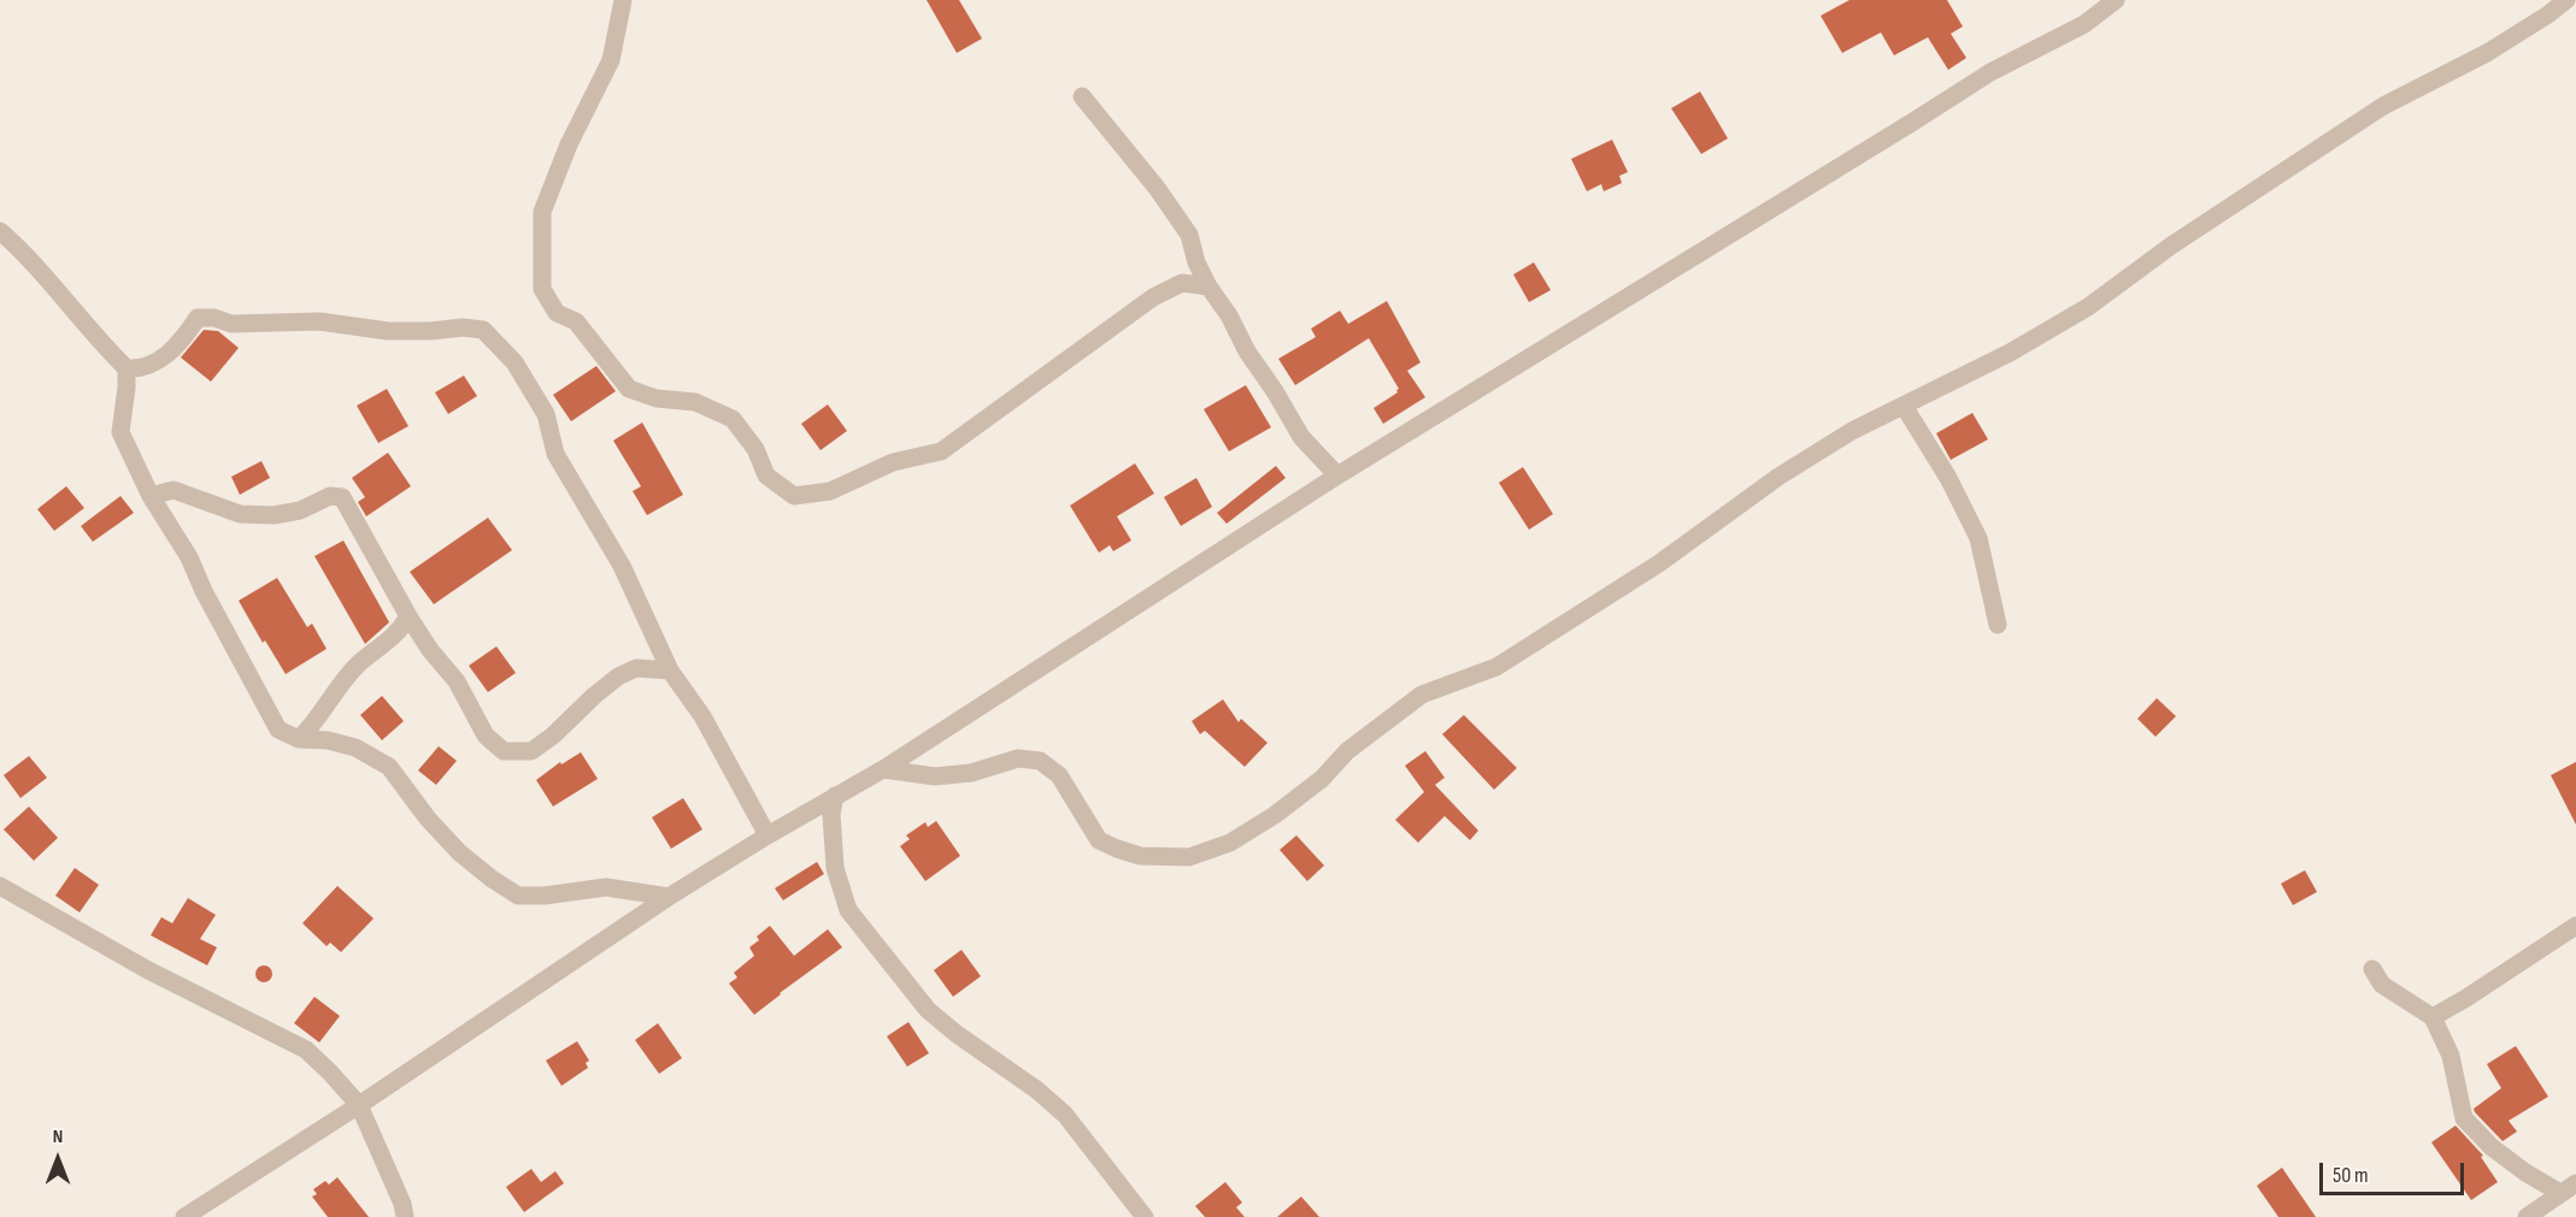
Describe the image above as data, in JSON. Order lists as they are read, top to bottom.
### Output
{
  "scale_bar": "50 m",
  "north": "top"
}
